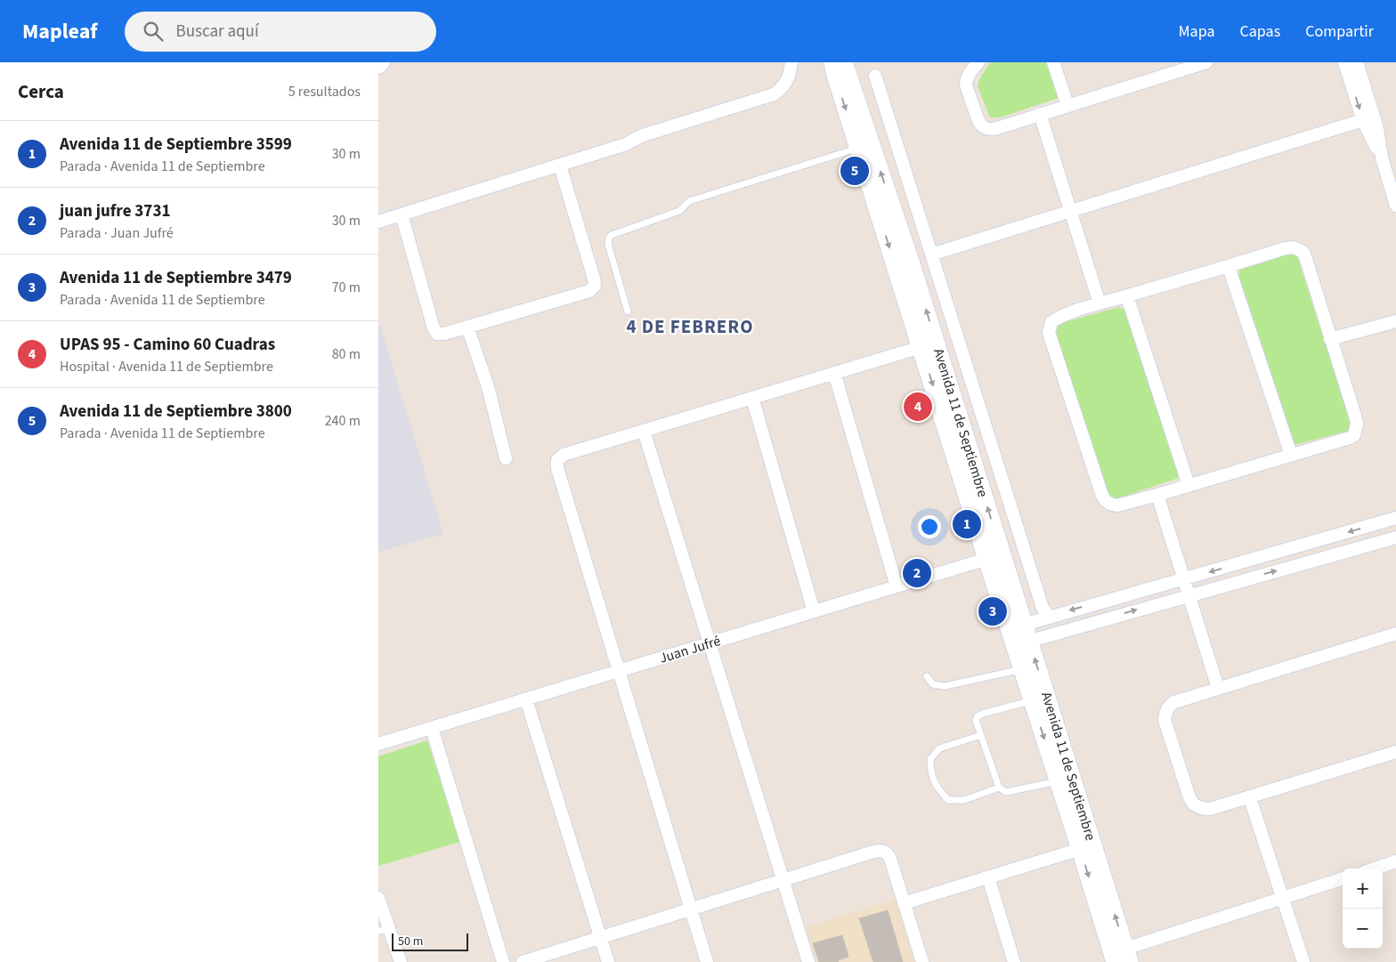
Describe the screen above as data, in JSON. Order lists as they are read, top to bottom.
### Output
{
  "streets": {
    "main road": ["Avenida 11 de Septiembre"],
    "street": ["Juan Jufré"]
  },
  "crossings": [
    ["Avenida 11 de Septiembre", "Juan Jufré"]
  ],
  "districts": ["4 DE FEBRERO"],
  "scale_bar": "50 m",
  "page": {
    "header": "Mapleaf",
    "search": "Buscar aquí",
    "nav": ["Mapa", "Capas", "Compartir"],
    "heading": ["Cerca", "5 resultados"],
    "list": [
      {
        "mark": "1",
        "name": "Avenida 11 de Septiembre 3599",
        "note": "Parada · Avenida 11 de Septiembre",
        "value": "30 m"
      },
      {
        "mark": "2",
        "name": "juan jufre 3731",
        "note": "Parada · Juan Jufré",
        "value": "30 m"
      },
      {
        "mark": "3",
        "name": "Avenida 11 de Septiembre 3479",
        "note": "Parada · Avenida 11 de Septiembre",
        "value": "70 m"
      },
      {
        "mark": "4",
        "name": "UPAS 95 - Camino 60 Cuadras",
        "note": "Hospital · Avenida 11 de Septiembre",
        "value": "80 m"
      },
      {
        "mark": "5",
        "name": "Avenida 11 de Septiembre 3800",
        "note": "Parada · Avenida 11 de Septiembre",
        "value": "240 m"
      }
    ],
    "pins": [
      "5",
      "4",
      "1",
      "2",
      "3"
    ],
    "map_buttons": ["+", "−"],
    "scale": "50 m"
  }
}
